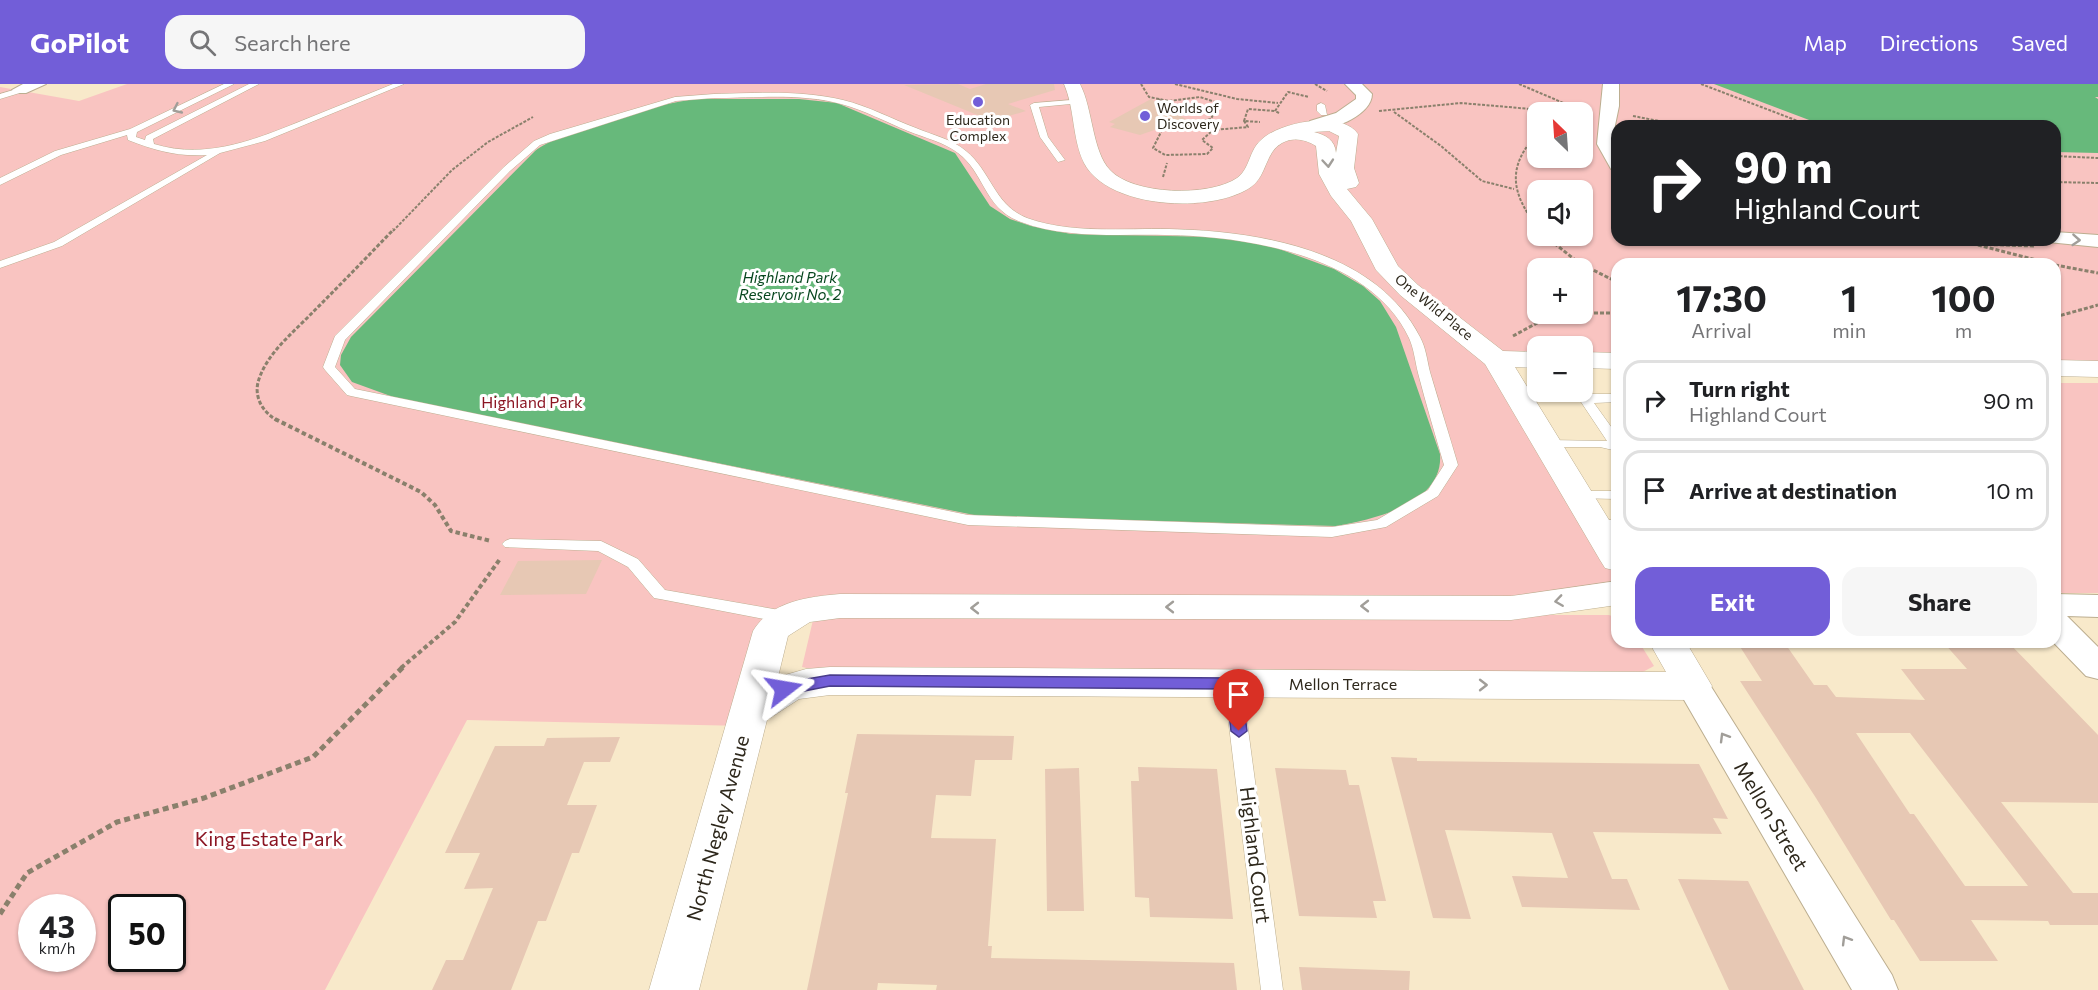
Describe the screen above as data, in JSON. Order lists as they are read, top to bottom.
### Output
{
  "streets": {
    "main road": [
      "One Wild Place",
      "Mellon Terrace",
      "Mellon Street",
      "North Negley Avenue"
    ],
    "lane": ["Highland Court"]
  },
  "crossings": [
    ["Mellon Terrace", "Mellon Street"],
    ["Mellon Terrace", "North Negley Avenue"],
    ["Mellon Terrace", "Highland Court"]
  ],
  "one_way": ["Mellon Street"],
  "water": ["Highland Park Reservoir No. 2"],
  "parks": ["Highland Park", "King Estate Park"],
  "places": ["Education Complex", "Worlds of Discovery"],
  "north": "top left",
  "page": {
    "header": "GoPilot",
    "search": "Search here",
    "nav": ["Map", "Directions", "Saved"],
    "map_buttons": ["+", "−"],
    "turn": ["90 m", "Highland Court"],
    "eta": [
      "17:30",
      "Arrival",
      "1",
      "min",
      "100",
      "m"
    ],
    "list": [
      {
        "name": "Turn right",
        "note": "Highland Court",
        "value": "90 m"
      },
      {
        "name": "Arrive at destination",
        "value": "10 m"
      }
    ],
    "buttons": ["Exit", "Share"],
    "speed": "43 km/h",
    "limit": "50"
  }
}
